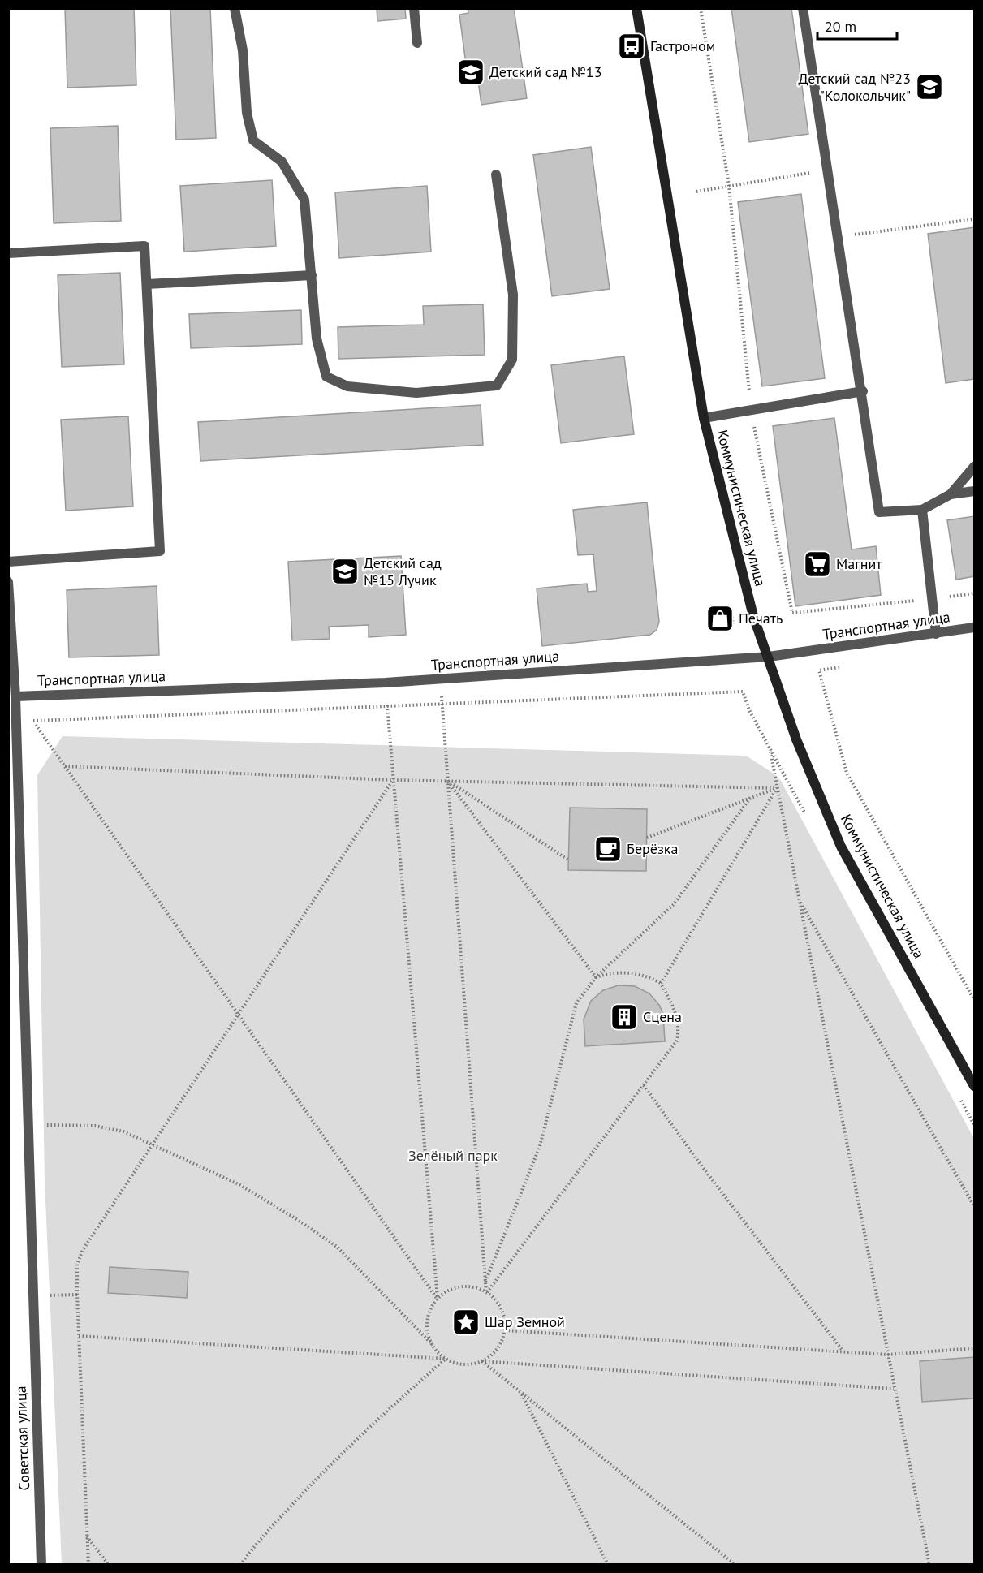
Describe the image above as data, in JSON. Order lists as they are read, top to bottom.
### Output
{
  "streets": {
    "main road": ["Коммунистическая улица"],
    "street": ["Транспортная улица", "Советская улица"]
  },
  "crossings": [
    ["Коммунистическая улица", "Транспортная улица"],
    ["Транспортная улица", "Советская улица"]
  ],
  "parks": ["Зелёный парк"],
  "places": {
    "bus stop": ["Гастроном"],
    "school or university": ["Детский сад №13", "Детский сад №23 \"Колокольчик\"", "Детский сад №15 Лучик"],
    "supermarket": ["Магнит"],
    "shop": ["Печать"],
    "cafe": ["Берёзка"],
    "building": ["Сцена"],
    "place": ["Шар Земной"]
  },
  "scale_bar": "20 m"
}
